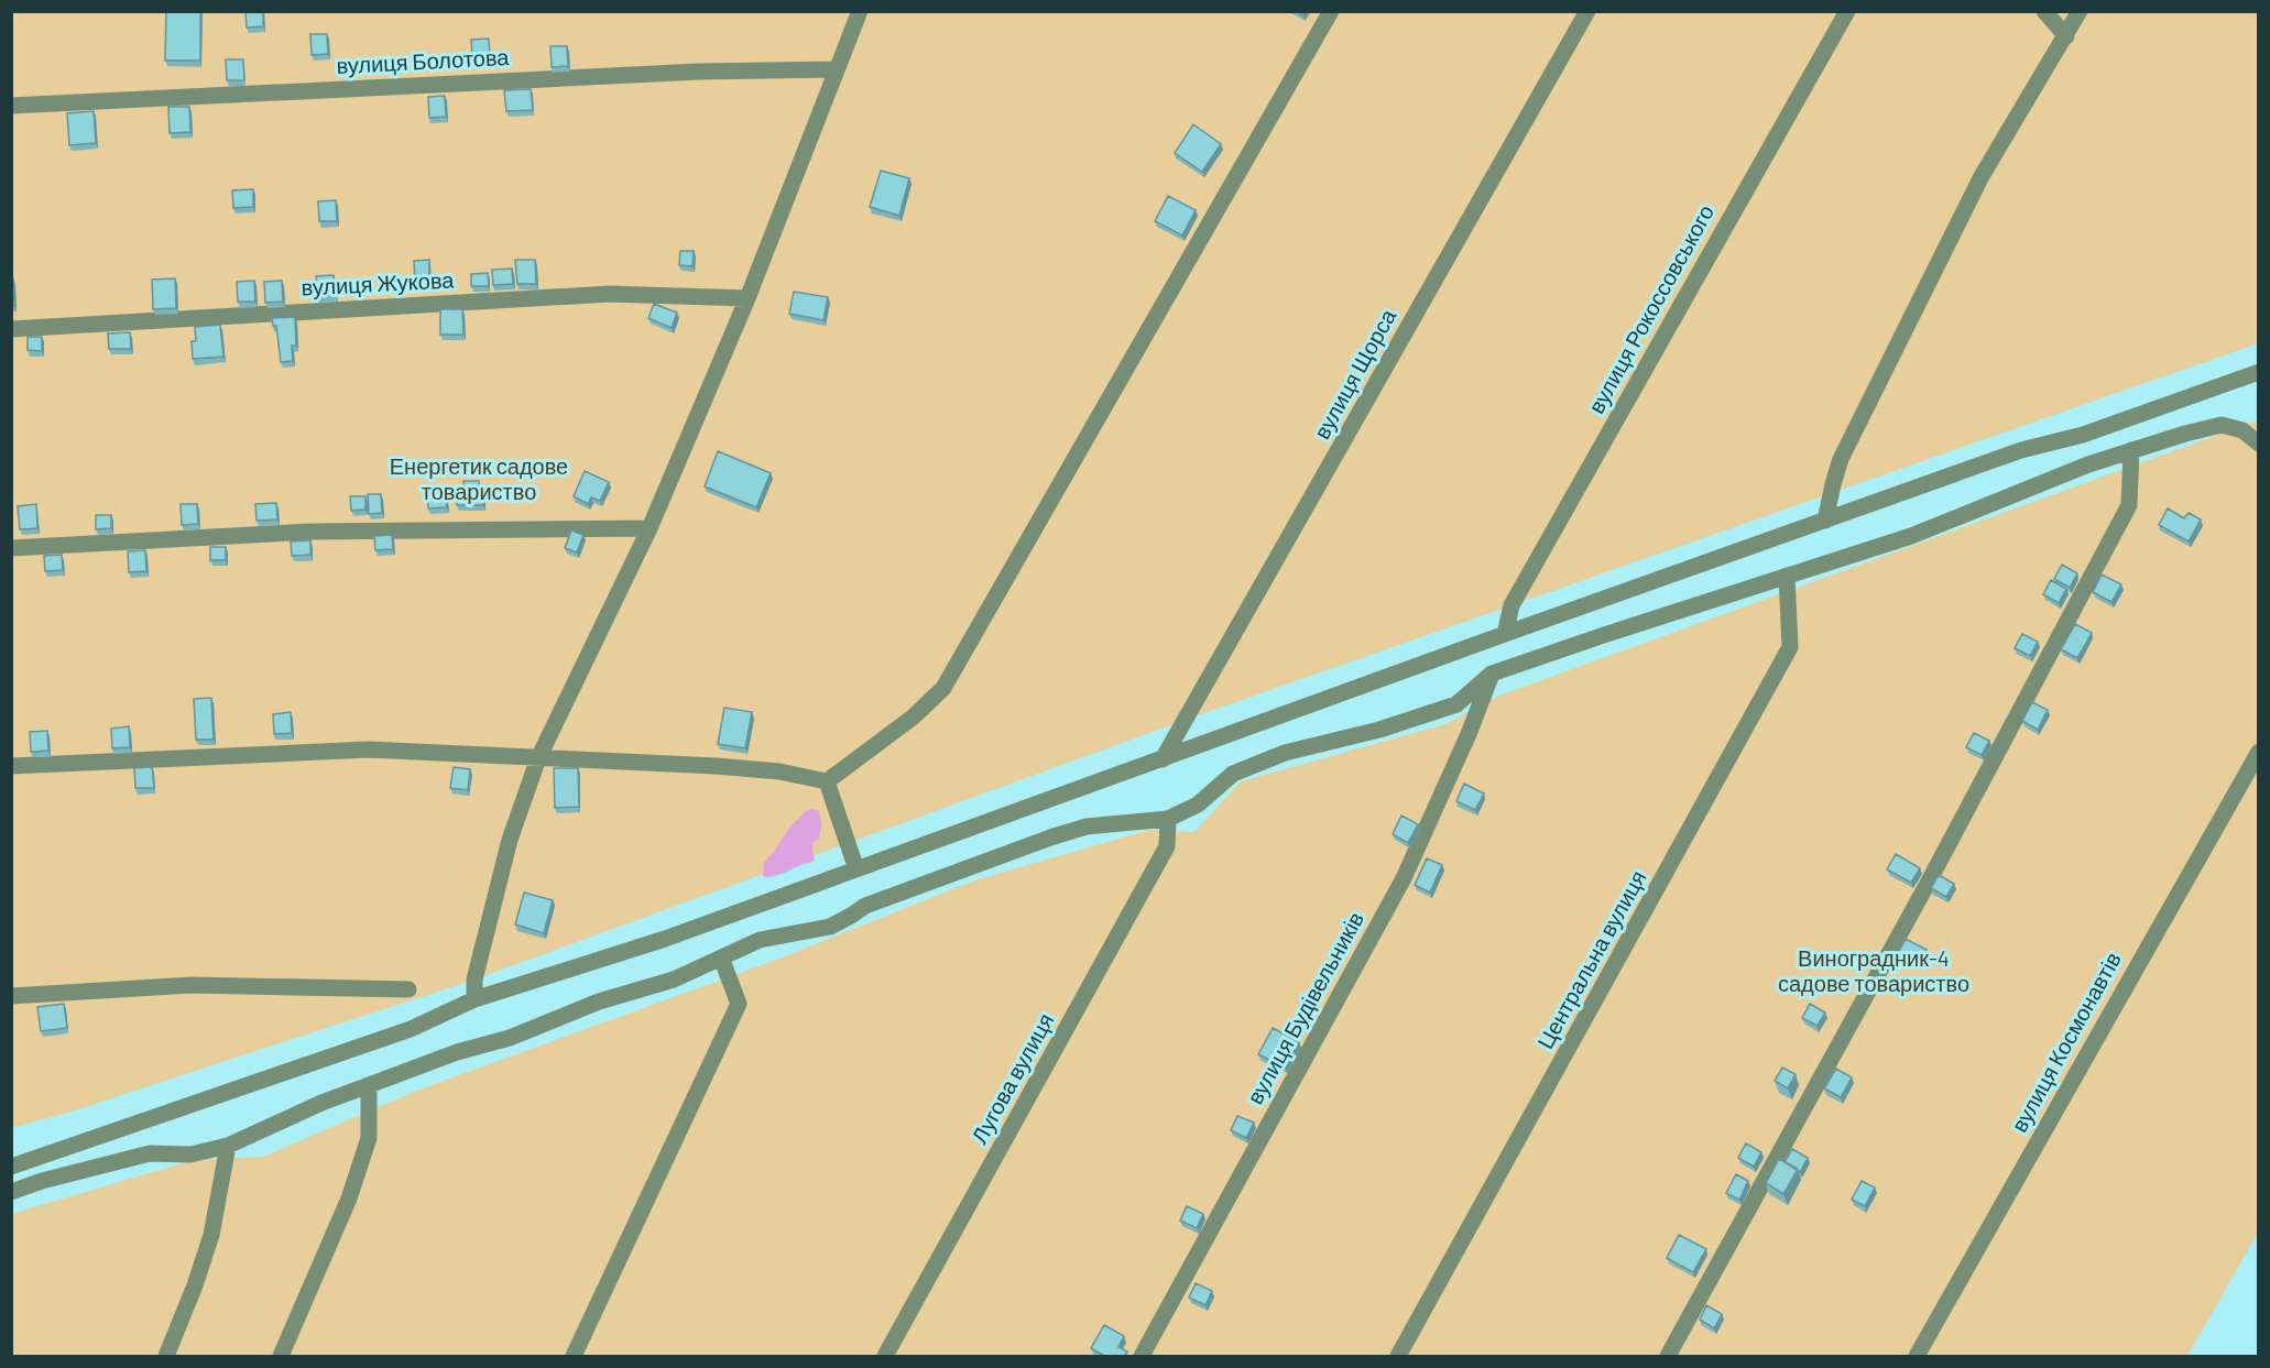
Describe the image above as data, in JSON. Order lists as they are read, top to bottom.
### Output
{
  "streets": {
    "lane": [
      "вулиця Болотова",
      "вулиця Жукова",
      "вулиця Рокоссовського",
      "вулиця Щорса",
      "Центральна вулиця",
      "вулиця Будівельників",
      "вулиця Космонавтів",
      "Лугова вулиця"
    ]
  },
  "parks": ["Енергетик садове товариство", "Виноградник-4 садове товариство"]
}
